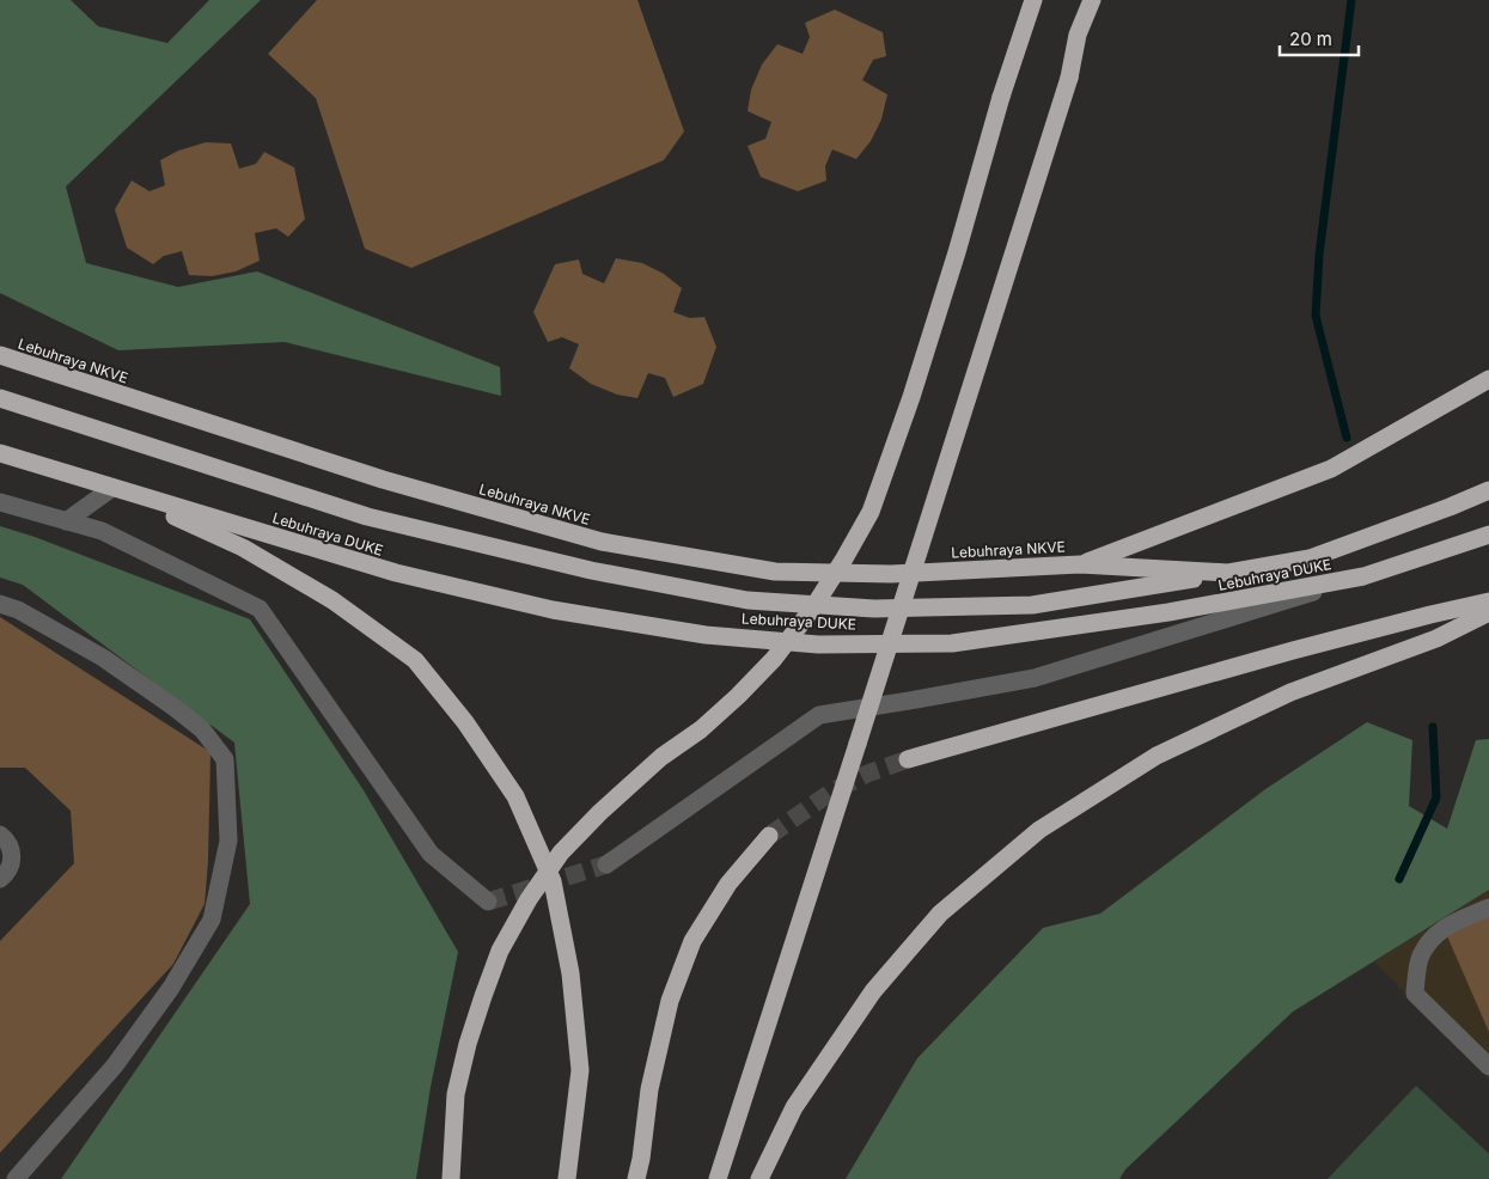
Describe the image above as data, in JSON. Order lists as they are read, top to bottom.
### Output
{
  "streets": {
    "highway": ["Lebuhraya NKVE", "Lebuhraya DUKE"]
  },
  "crossings": [
    ["Lebuhraya NKVE", "Lebuhraya DUKE"]
  ],
  "scale_bar": "20 m"
}
